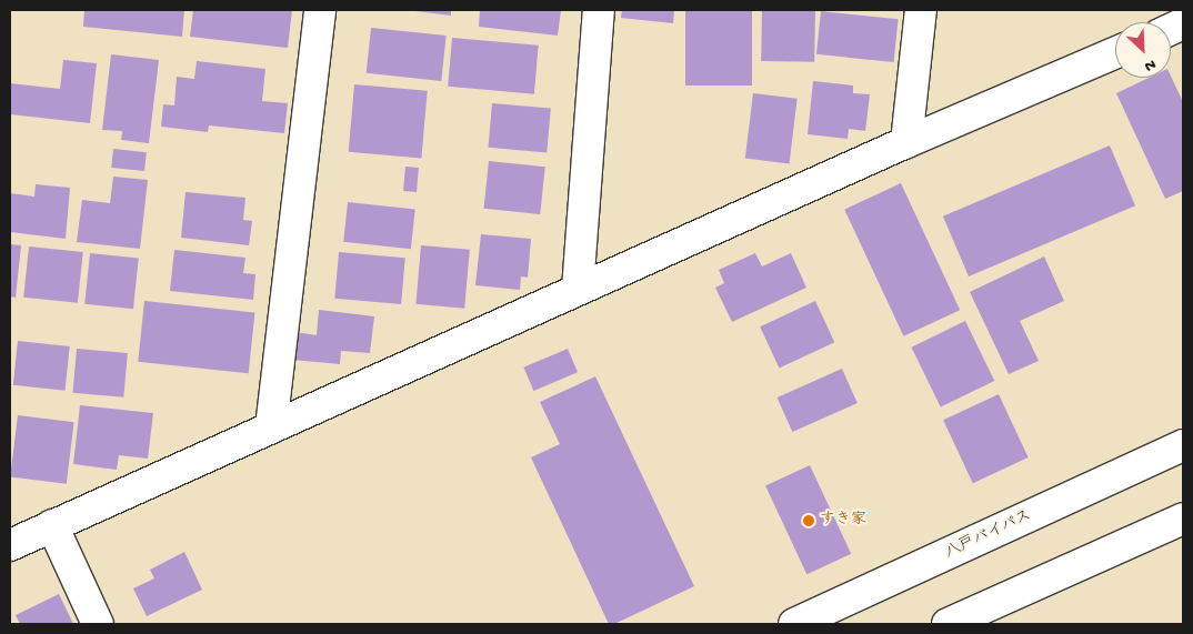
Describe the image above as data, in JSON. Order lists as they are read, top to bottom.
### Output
{
  "streets": {
    "main road": ["八戸バイパス"]
  },
  "places": ["すき家"],
  "north": "bottom right"
}
